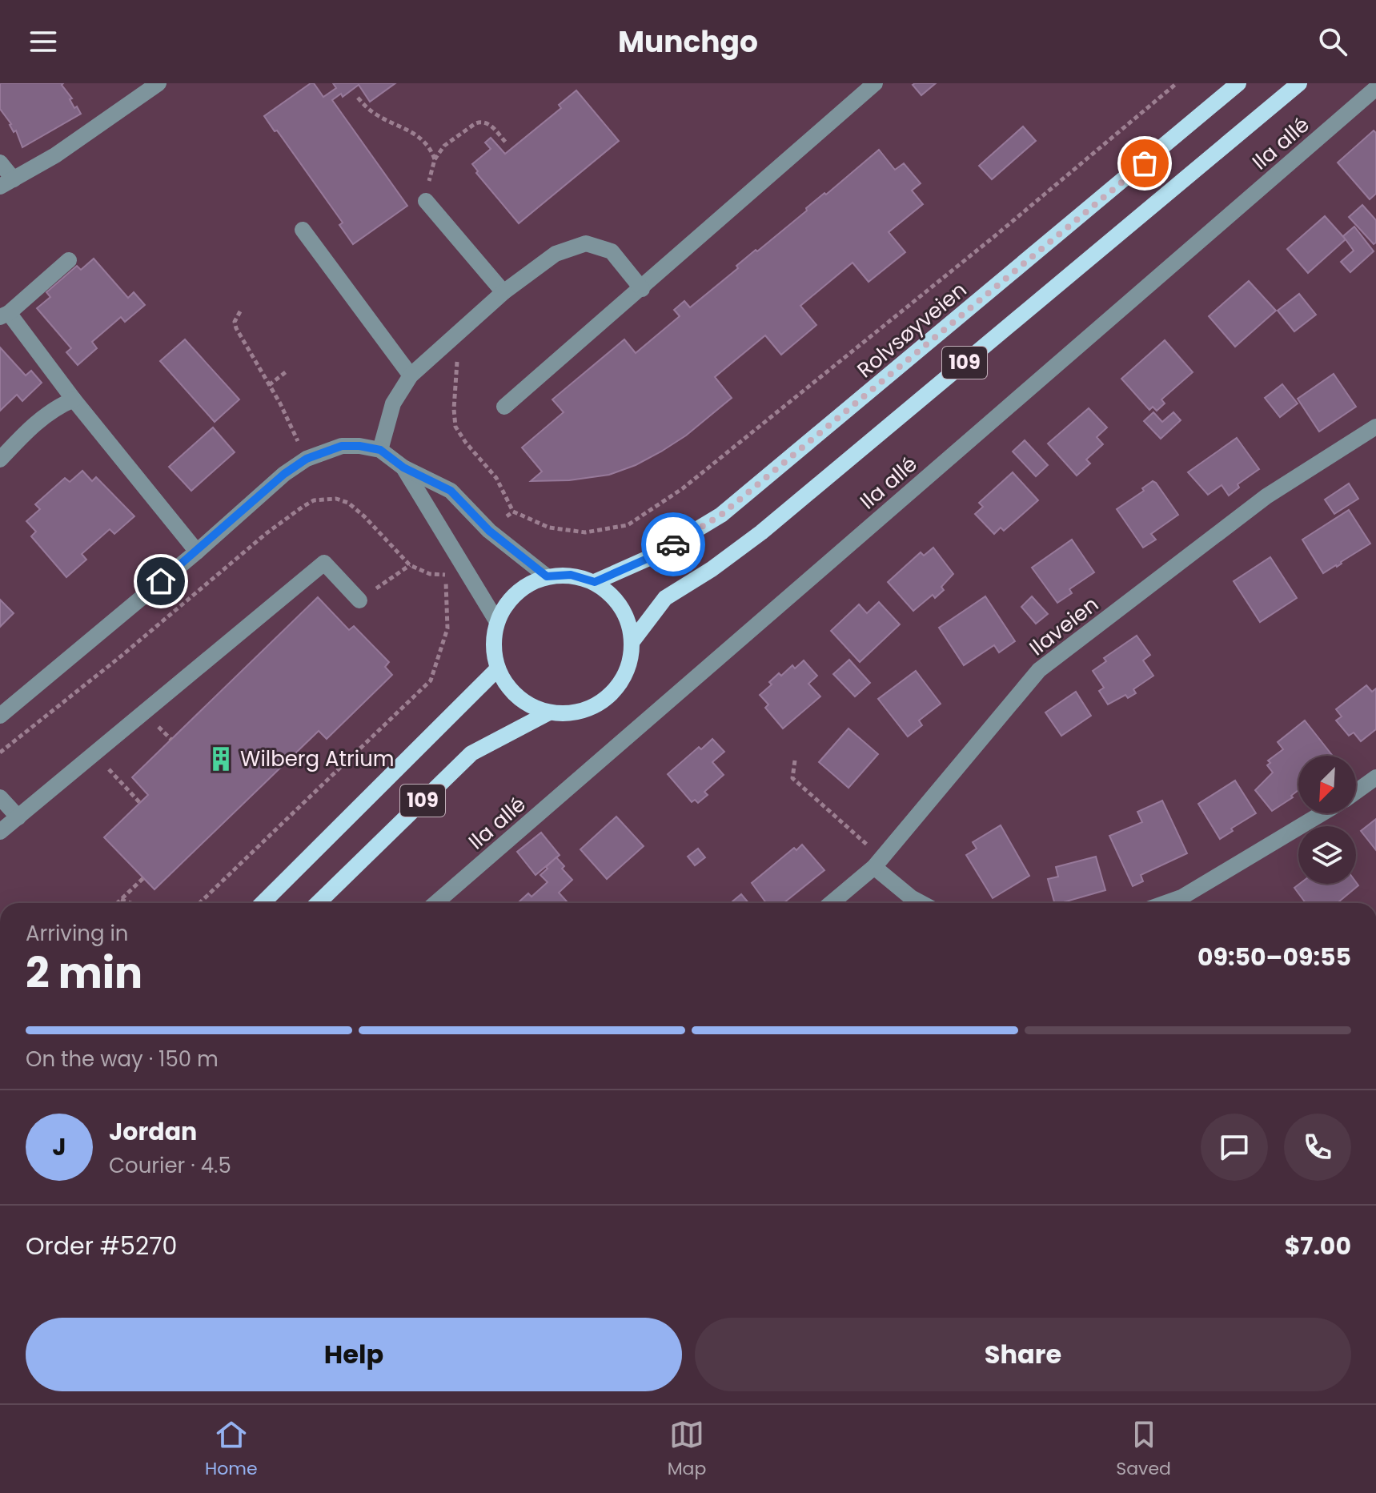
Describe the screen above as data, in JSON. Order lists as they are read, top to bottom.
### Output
{
  "streets": {
    "main road": ["Rolvsøyveien", "109"],
    "street": ["Ila allé", "Ilaveien"]
  },
  "crossings": [
    ["Rolvsøyveien", "109"]
  ],
  "places": {
    "building": ["Wilberg Atrium"]
  },
  "north": "bottom left",
  "page": {
    "header": "Munchgo",
    "heading": ["2 min", "Arriving in", "09:50–09:55"],
    "panel": [
      "Jordan",
      "Courier · 4.5",
      "Order #5270",
      "$7.00"
    ],
    "bar": "On the way · 150 m",
    "round": "J",
    "buttons": ["Help", "Share"],
    "tabs": ["Home", "Map", "Saved"]
  }
}
